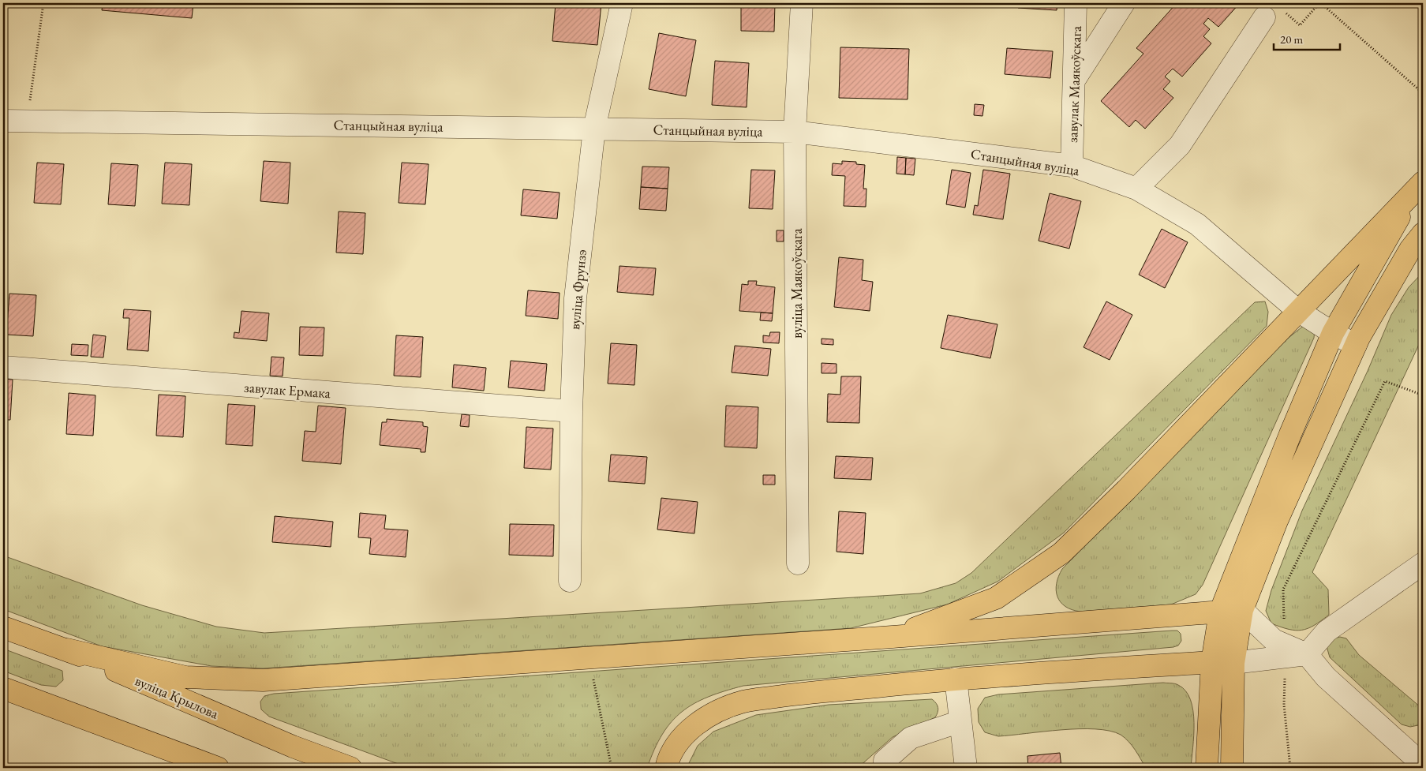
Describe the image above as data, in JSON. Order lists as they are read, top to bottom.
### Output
{
  "streets": {
    "main road": ["вуліца Крылова"],
    "street": [
      "завулак Маякоўскага",
      "Станцыйная вуліца",
      "вуліца Маякоўскага",
      "вуліца Фрунзэ",
      "завулак Ермака"
    ]
  },
  "crossings": [
    ["завулак Маякоўскага", "Станцыйная вуліца"],
    ["Станцыйная вуліца", "вуліца Маякоўскага"],
    ["Станцыйная вуліца", "вуліца Фрунзэ"],
    ["вуліца Фрунзэ", "завулак Ермака"]
  ],
  "scale_bar": "20 m"
}
